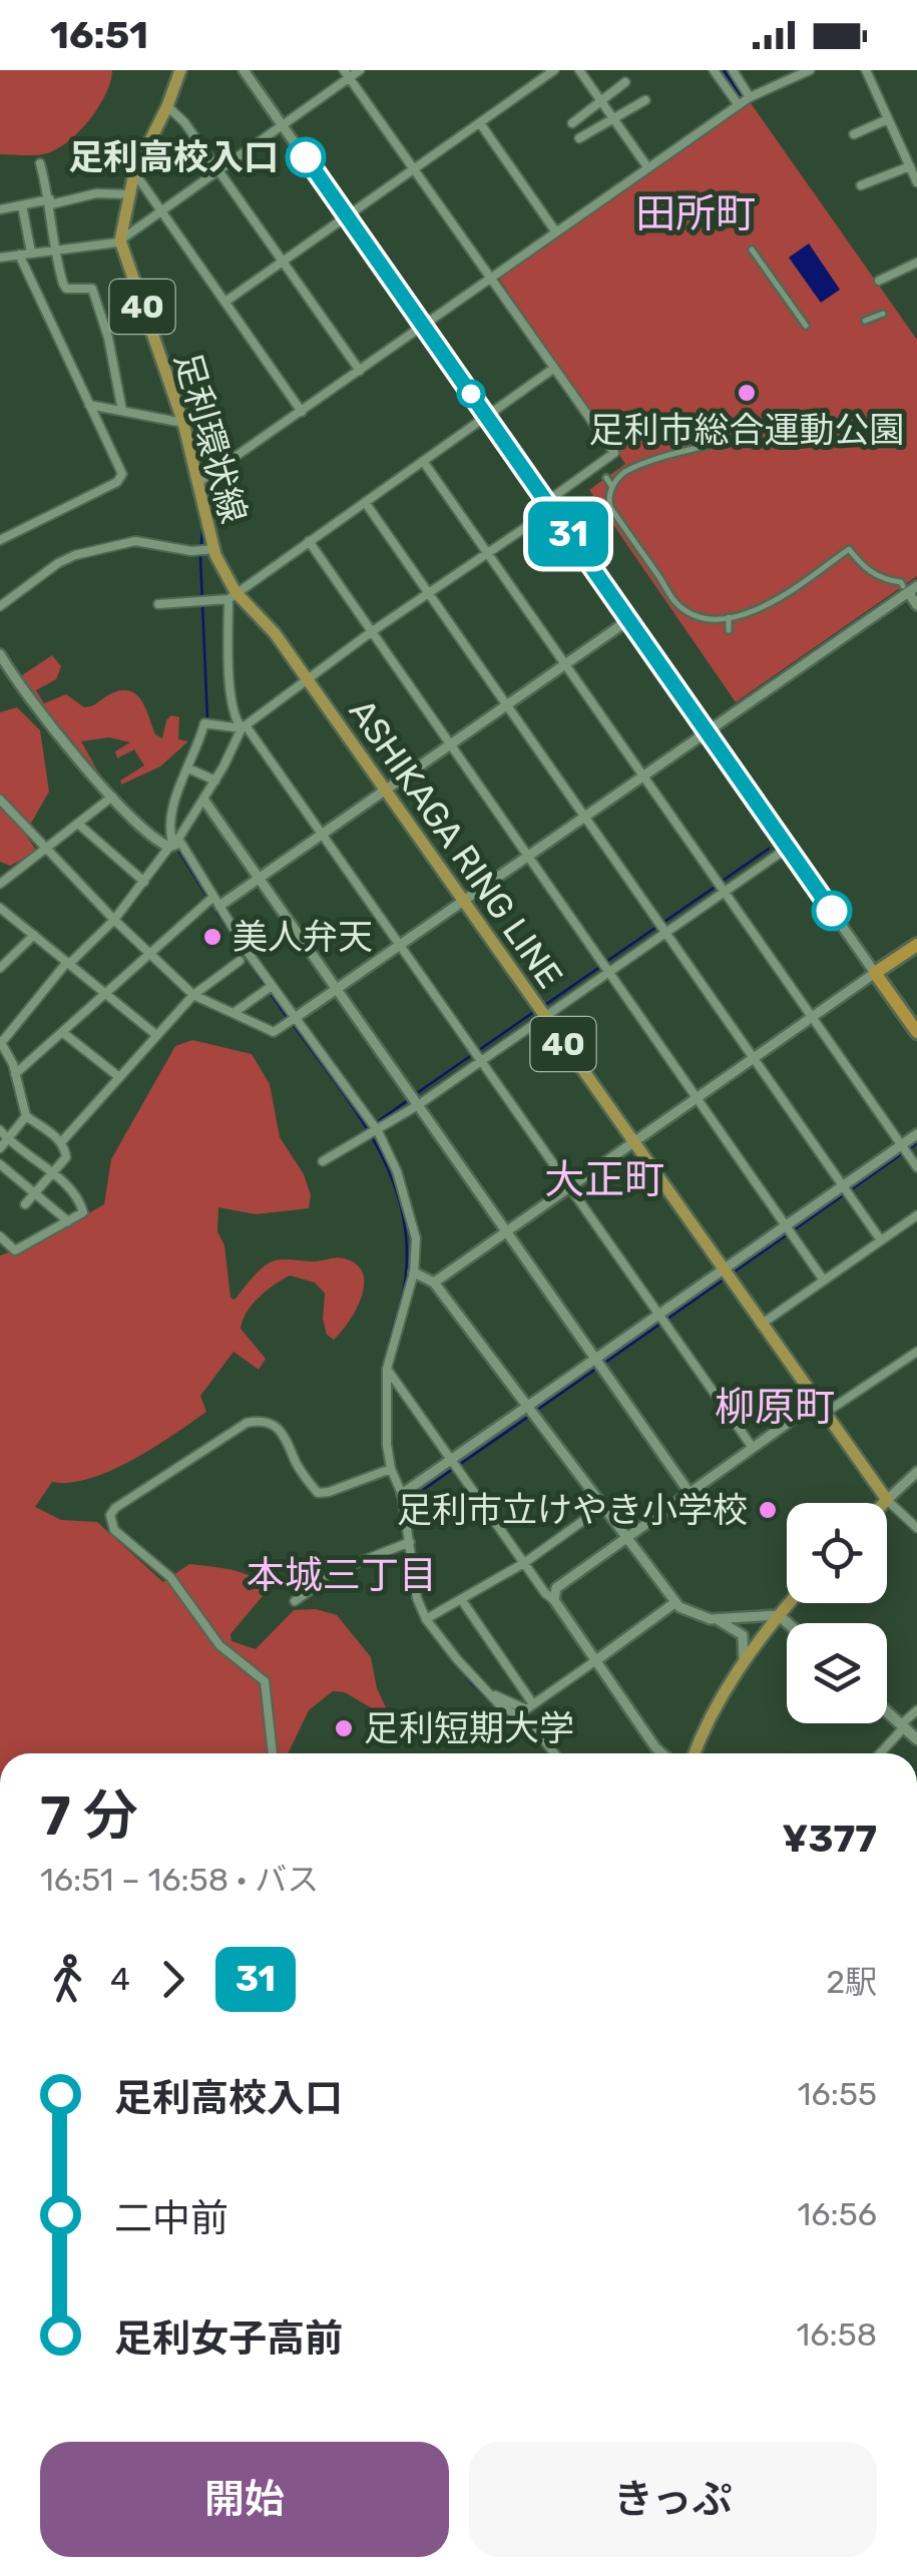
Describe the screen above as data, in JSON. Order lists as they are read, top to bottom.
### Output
{
  "streets": {
    "main road": ["40", "足利環状線", "ASHIKAGA RING LINE"]
  },
  "crossings": [
    ["40", "足利環状線"],
    ["足利環状線", "ASHIKAGA RING LINE"]
  ],
  "districts": [
    "田所町",
    "大正町",
    "柳原町",
    "本城三丁目"
  ],
  "places": [
    "足利高校入口",
    "足利市総合運動公園",
    "美人弁天",
    "足利市立けやき小学校",
    "足利短期大学"
  ],
  "lines": ["bus line 31"],
  "page": {
    "status": "16:51",
    "on_map": "31",
    "heading": ["7 分", "16:51 – 16:58 · バス", "¥377"],
    "legs": ["4", "31", "2駅"],
    "list": [
      {
        "name": "足利高校入口",
        "value": "16:55"
      },
      {
        "name": "二中前",
        "value": "16:56"
      },
      {
        "name": "足利女子高前",
        "value": "16:58"
      }
    ],
    "buttons": ["開始", "きっぷ"]
  }
}
